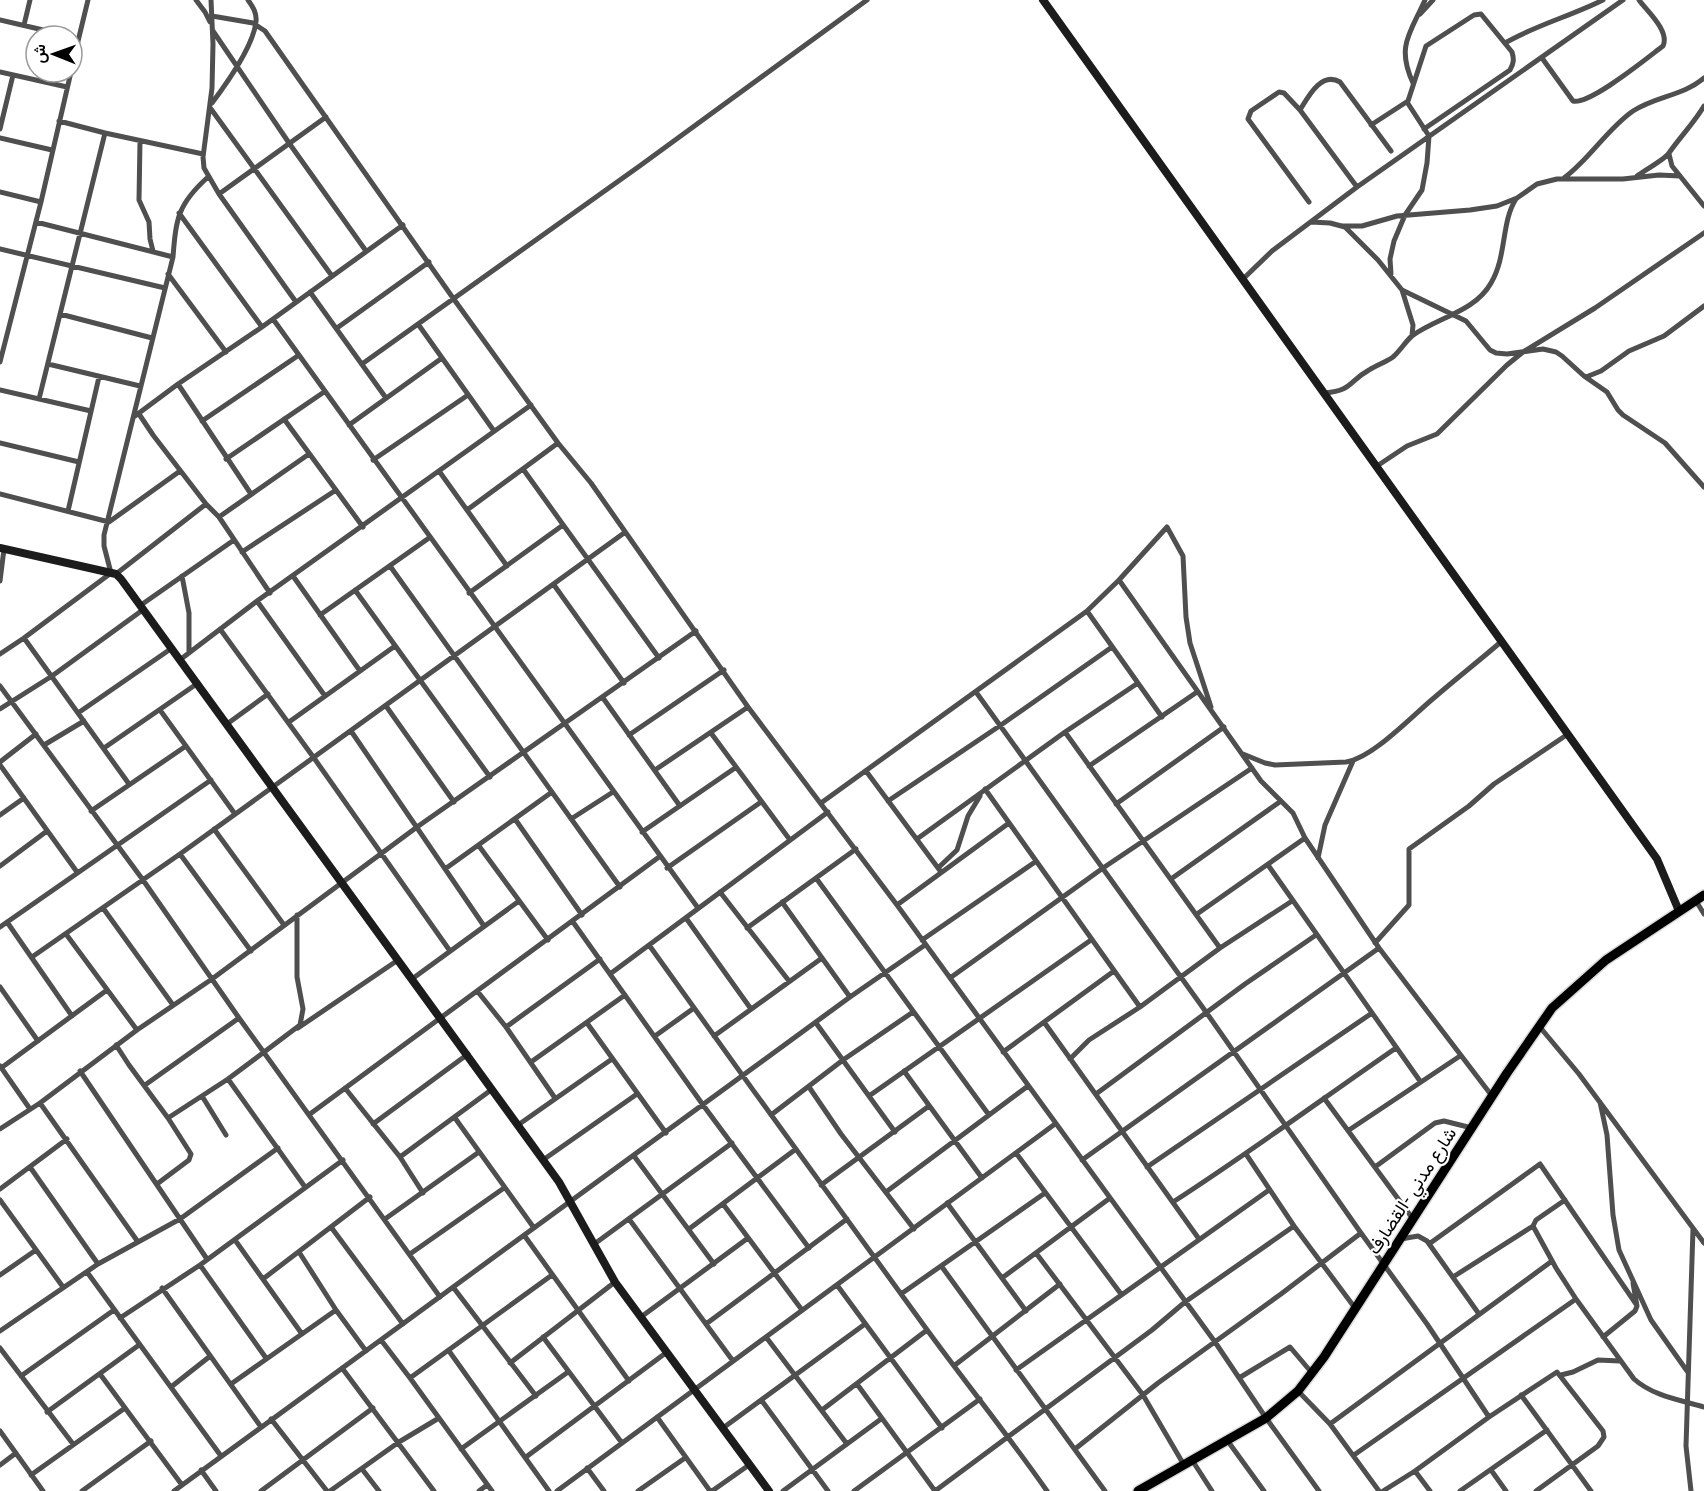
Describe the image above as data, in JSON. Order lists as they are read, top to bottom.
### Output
{
  "streets": {
    "highway": ["شارع مدني -القضارف"]
  },
  "north": "left"
}
